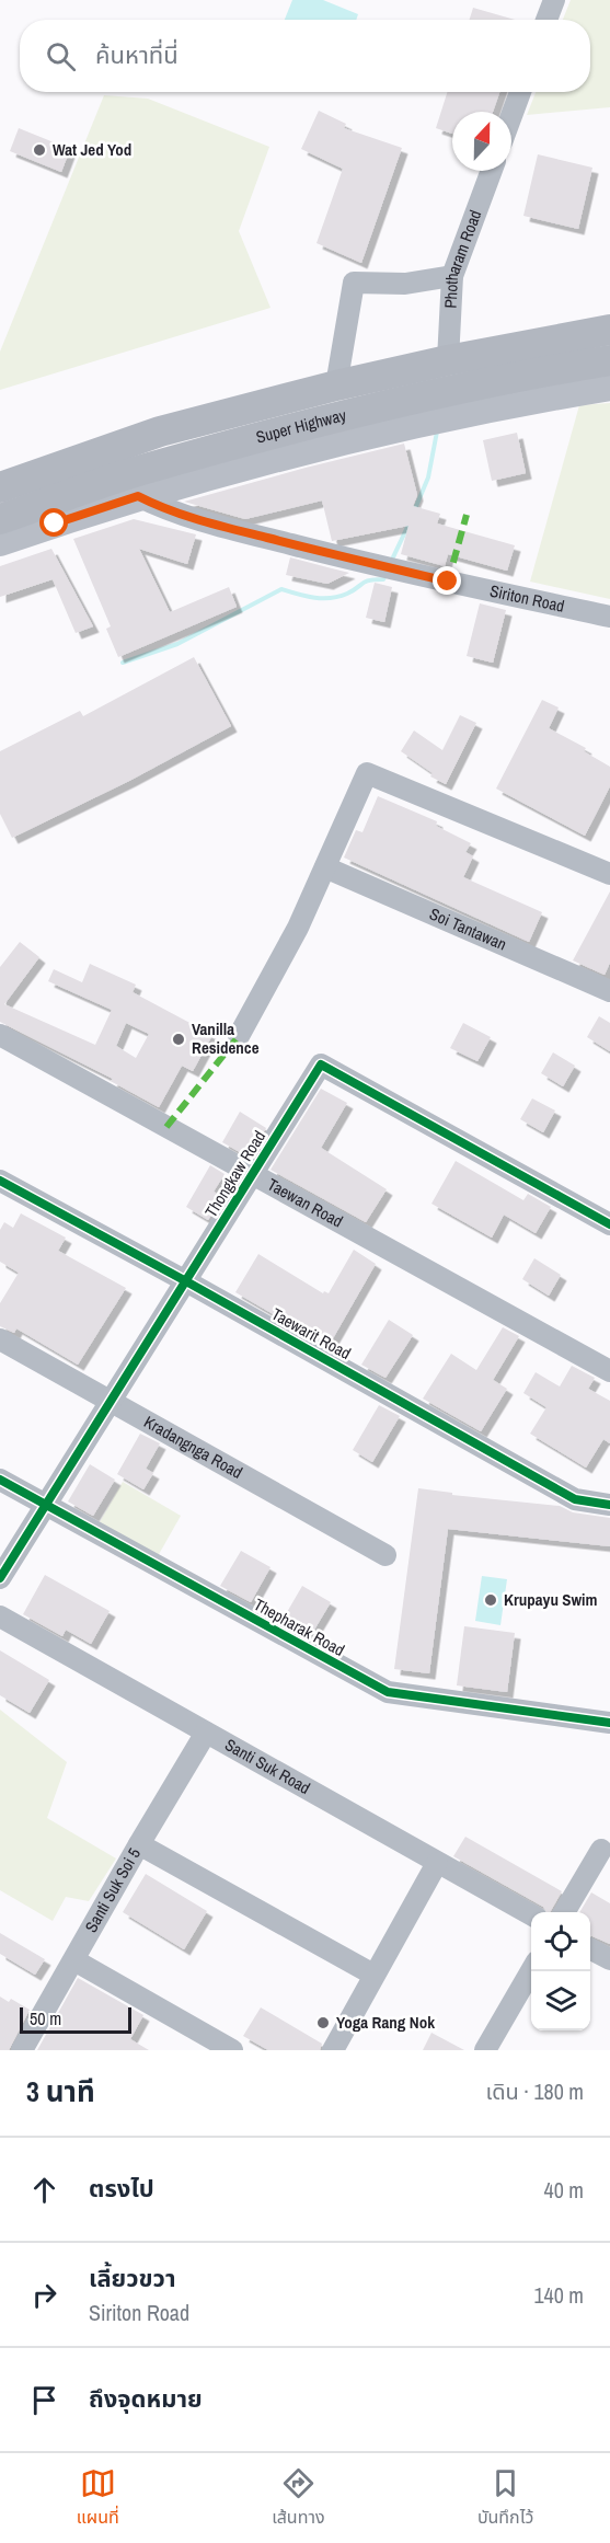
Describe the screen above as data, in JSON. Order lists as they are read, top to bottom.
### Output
{
  "streets": {
    "highway": ["Super Highway"],
    "street": [
      "Photharam Road",
      "Siriton Road",
      "Soi Tantawan",
      "Thongkaw Road",
      "Taewan Road",
      "Taewarit Road",
      "Kradangnga Road",
      "Thepharak Road",
      "Santi Suk Road",
      "Santi Suk Soi 5"
    ]
  },
  "crossings": [
    ["Photharam Road", "Super Highway"],
    ["Thongkaw Road", "Taewan Road"],
    ["Thongkaw Road", "Taewarit Road"],
    ["Thongkaw Road", "Kradangnga Road"],
    ["Thongkaw Road", "Thepharak Road"],
    ["Santi Suk Road", "Santi Suk Soi 5"]
  ],
  "places": [
    "Wat Jed Yod",
    "Vanilla Residence",
    "Krupayu Swim",
    "Yoga Rang Nok"
  ],
  "scale_bar": "50 m",
  "north": "top",
  "page": {
    "search": "ค้นหาที่นี่",
    "scale": "50 m",
    "heading": ["3 นาที", "เดิน · 180 m"],
    "list": [
      ["ตรงไป", "40 m"],
      ["เลี้ยวขวา", "Siriton Road", "140 m"],
      "ถึงจุดหมาย"
    ],
    "nav": ["แผนที่", "เส้นทาง", "บันทึกไว้"]
  }
}
